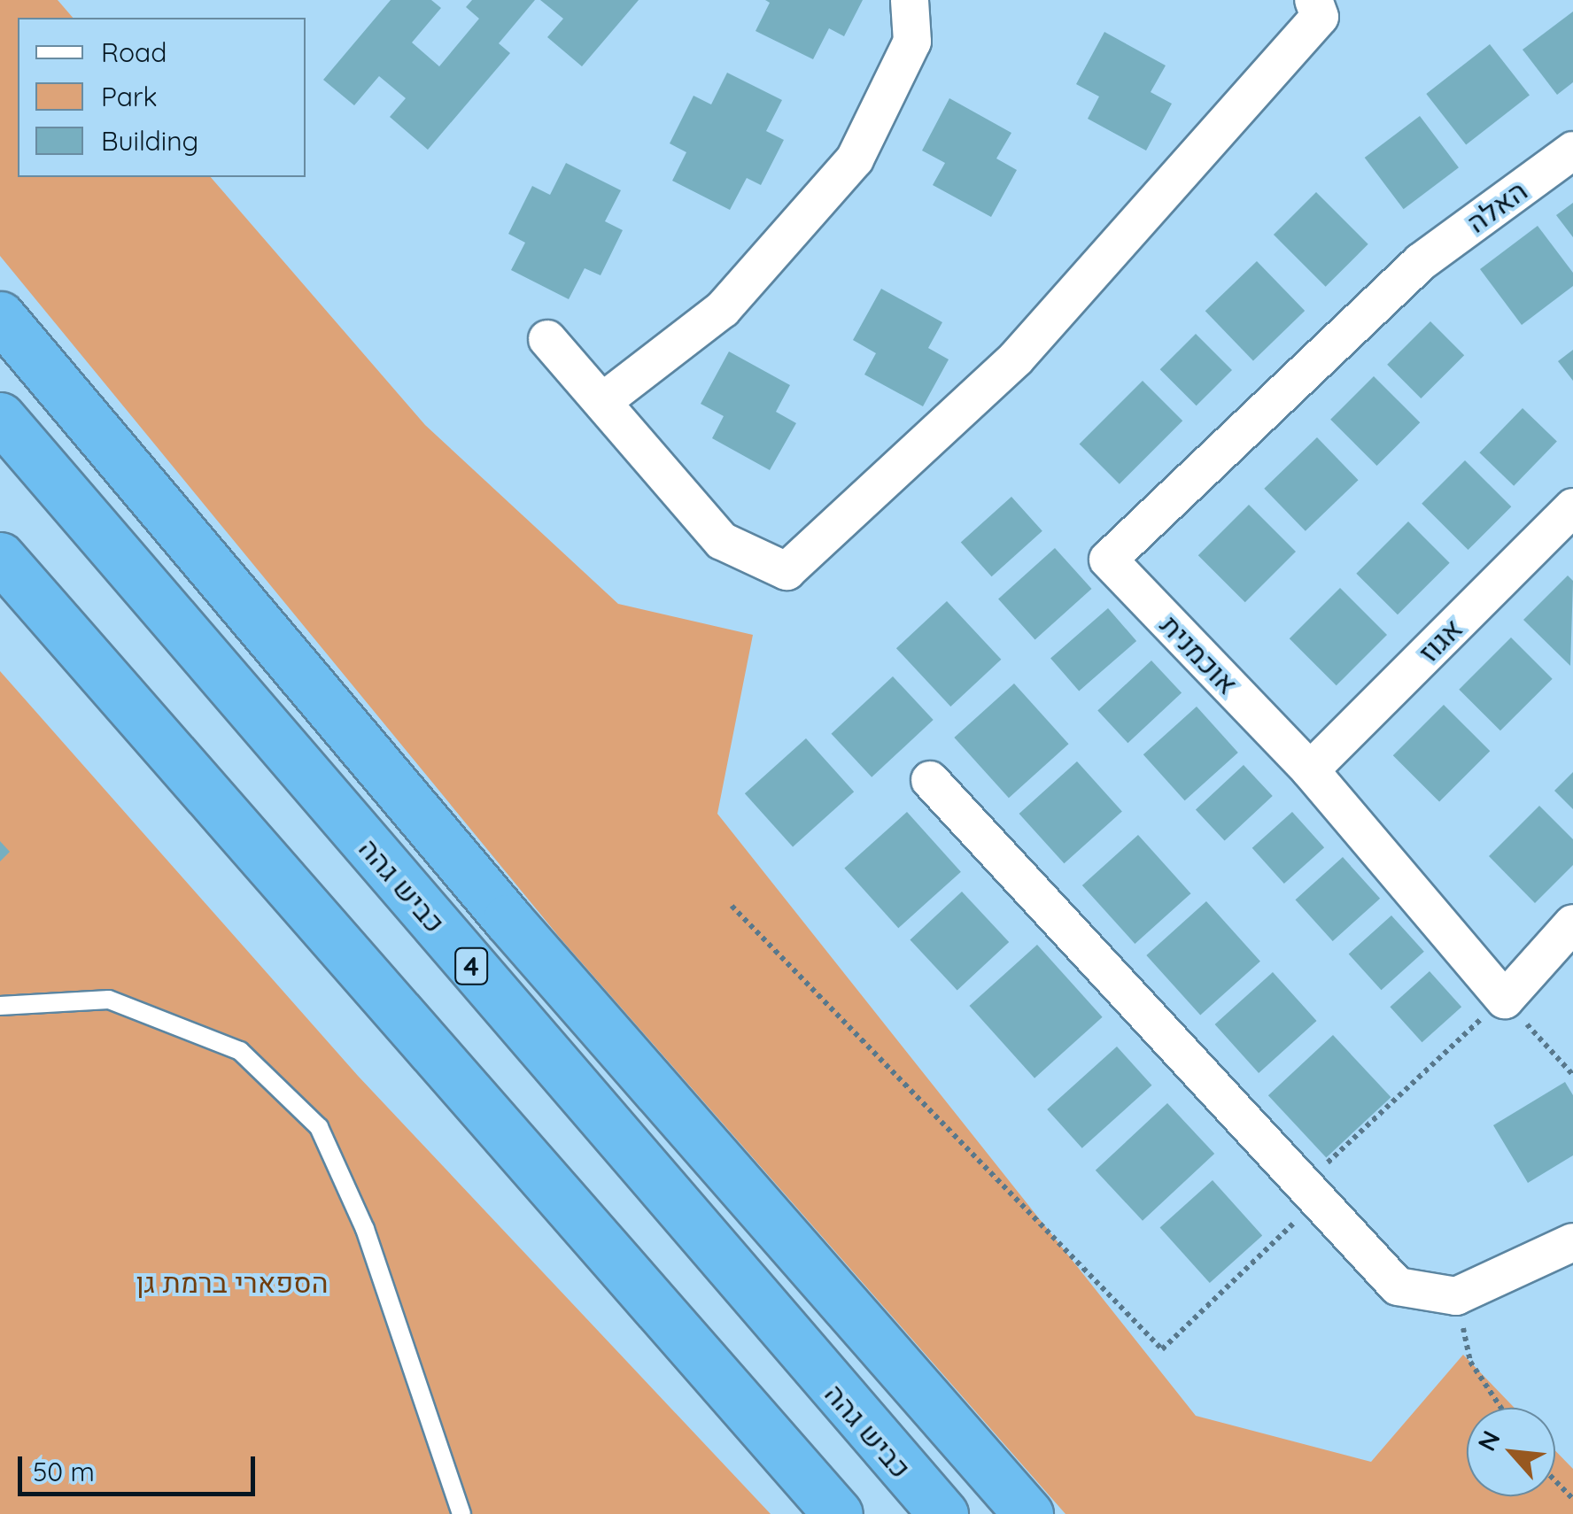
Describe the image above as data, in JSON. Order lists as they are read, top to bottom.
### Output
{
  "streets": {
    "highway": ["כביש גהה", "4"],
    "street": ["האלה", "אגוז", "אוכמנית"]
  },
  "crossings": [
    ["האלה", "אוכמנית"],
    ["אגוז", "אוכמנית"]
  ],
  "parks": ["הספארי ברמת גן"],
  "legend": ["Road", "Park", "Building"],
  "scale_bar": "50 m",
  "north": "top left"
}
